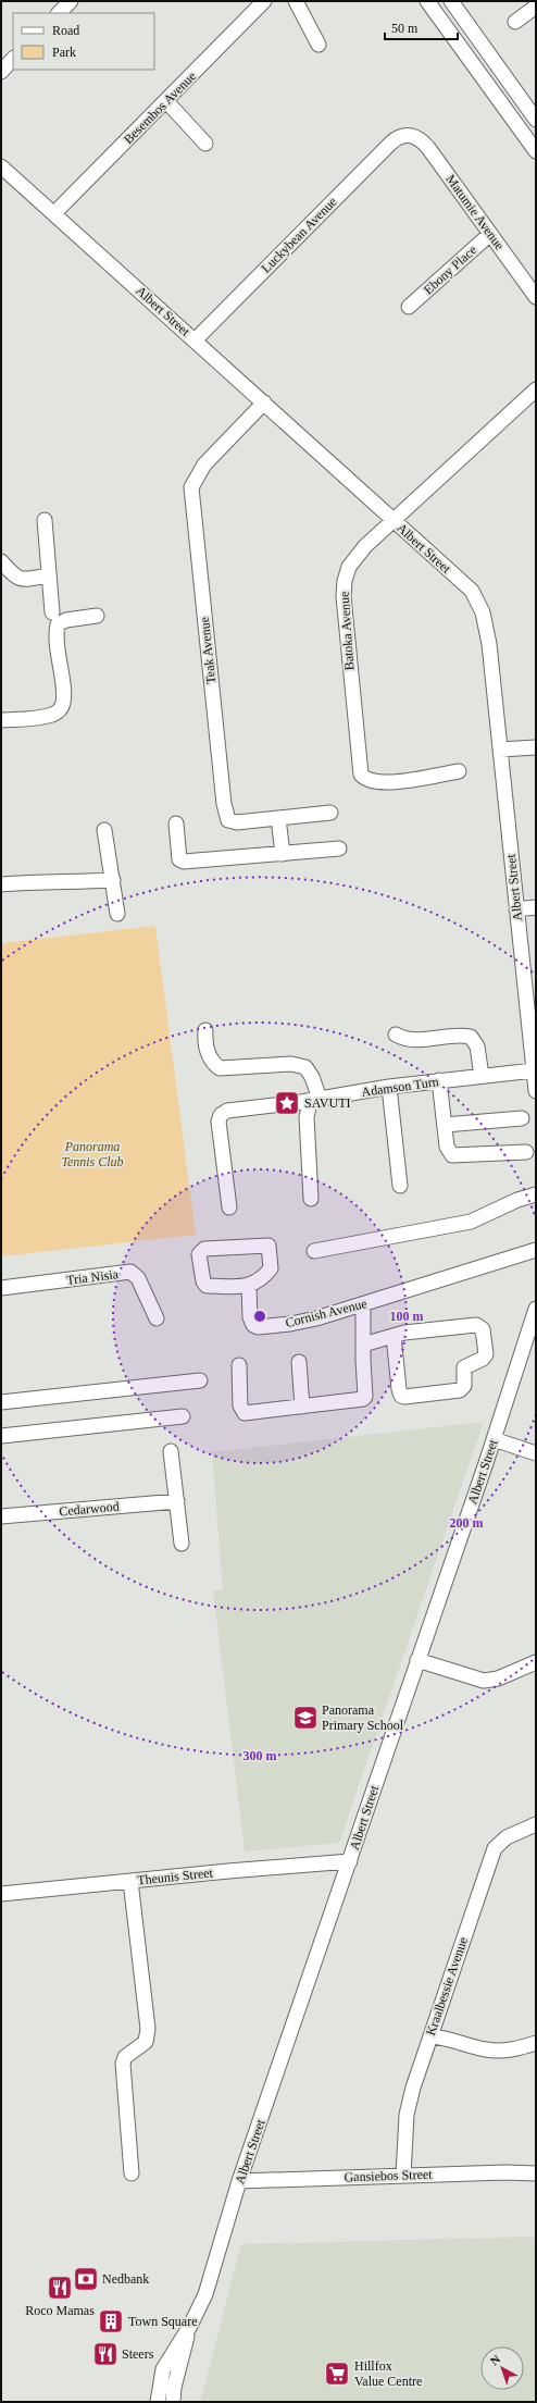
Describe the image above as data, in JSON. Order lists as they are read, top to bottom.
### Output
{
  "streets": {
    "street": [
      "Besembos Avenue",
      "Matumie Avenue",
      "Luckybean Avenue",
      "Ebony Place",
      "Albert Street",
      "Batoka Avenue",
      "Teak Avenue",
      "Adamson Turn",
      "Tria Nisia",
      "Cornish Avenue",
      "Cedarwood",
      "Theunis Street",
      "Kraalbessie Avenue",
      "Gansiebos Street"
    ]
  },
  "crossings": [
    ["Besembos Avenue", "Albert Street"],
    ["Matumie Avenue", "Luckybean Avenue"],
    ["Matumie Avenue", "Ebony Place"],
    ["Luckybean Avenue", "Albert Street"],
    ["Albert Street", "Batoka Avenue"],
    ["Albert Street", "Teak Avenue"],
    ["Albert Street", "Adamson Turn"],
    ["Albert Street", "Theunis Street"],
    ["Albert Street", "Gansiebos Street"],
    ["Kraalbessie Avenue", "Gansiebos Street"]
  ],
  "parks": ["Panorama Tennis Club"],
  "places": {
    "place": ["SAVUTI"],
    "school or university": ["Panorama Primary School"],
    "bank": ["Nedbank"],
    "restaurant": ["Roco Mamas", "Steers"],
    "building": ["Town Square"],
    "supermarket": ["Hillfox Value Centre"]
  },
  "legend": ["Road", "Park"],
  "scale_bar": "50 m",
  "north": "top left",
  "rings": ["100 m", "200 m", "300 m"]
}
